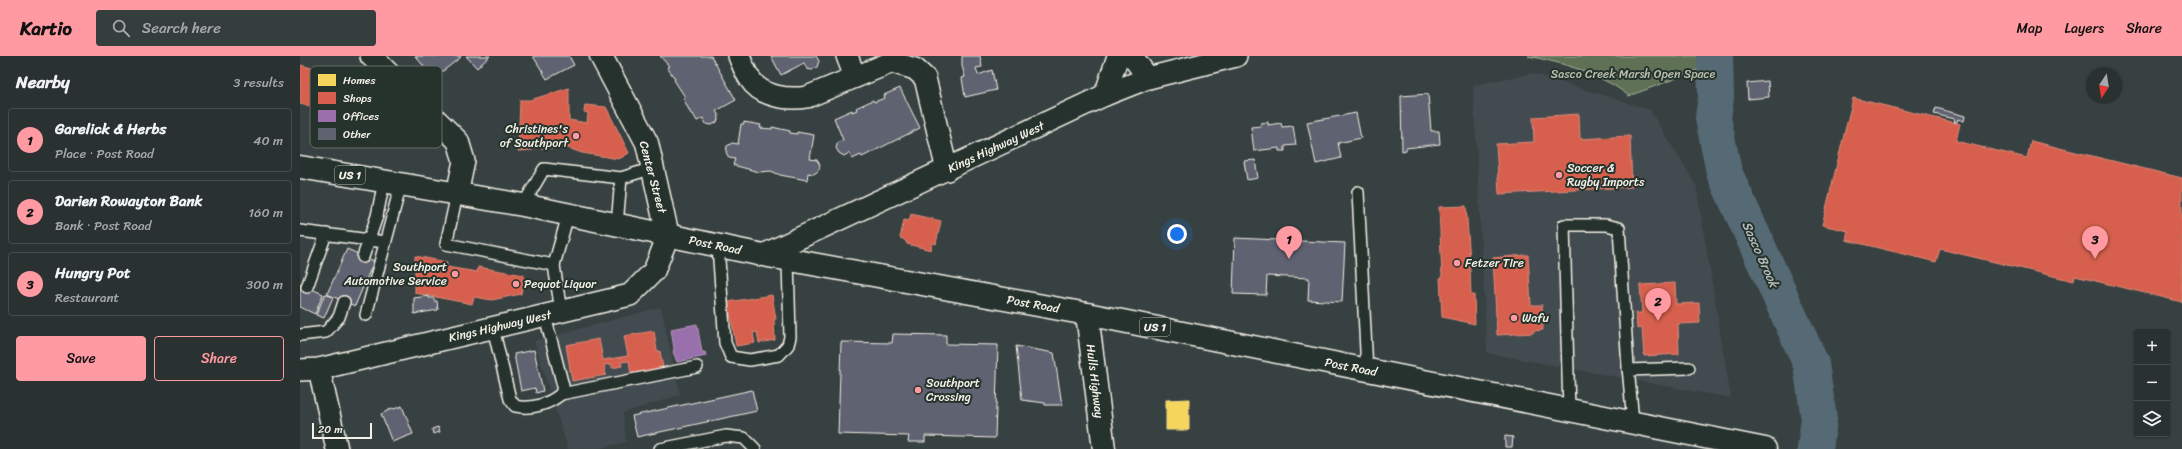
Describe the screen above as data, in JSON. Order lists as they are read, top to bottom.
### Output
{
  "streets": {
    "main road": [
      "US 1",
      "Center Street",
      "Post Road",
      "Hulls Highway"
    ],
    "street": ["Kings Highway West"]
  },
  "crossings": [
    ["Kings Highway West", "Center Street"],
    ["Kings Highway West", "Post Road"],
    ["Center Street", "Post Road"],
    ["Post Road", "Hulls Highway"]
  ],
  "water": ["Sasco Brook"],
  "parks": ["Sasco Creek Marsh Open Space"],
  "places": [
    "Christines's of Southport",
    "Soccer & Rugby Imports",
    "Fetzer Tire",
    "Southport Automotive Service",
    "Pequot Liquor",
    "Wafu",
    "Southport Crossing"
  ],
  "legend": [
    "Homes",
    "Shops",
    "Offices",
    "Other"
  ],
  "scale_bar": "20 m",
  "north": "bottom",
  "page": {
    "header": "Kartio",
    "search": "Search here",
    "nav": ["Map", "Layers", "Share"],
    "heading": ["Nearby", "3 results"],
    "list": [
      {
        "mark": "1",
        "name": "Garelick & Herbs",
        "note": "Place · Post Road",
        "value": "40 m"
      },
      {
        "mark": "2",
        "name": "Darien Rowayton Bank",
        "note": "Bank · Post Road",
        "value": "160 m"
      },
      {
        "mark": "3",
        "name": "Hungry Pot",
        "note": "Restaurant",
        "value": "300 m"
      }
    ],
    "pins": ["1", "3", "2"],
    "buttons": ["Save", "Share"],
    "map_buttons": ["+", "−"],
    "scale": "20 m"
  }
}
